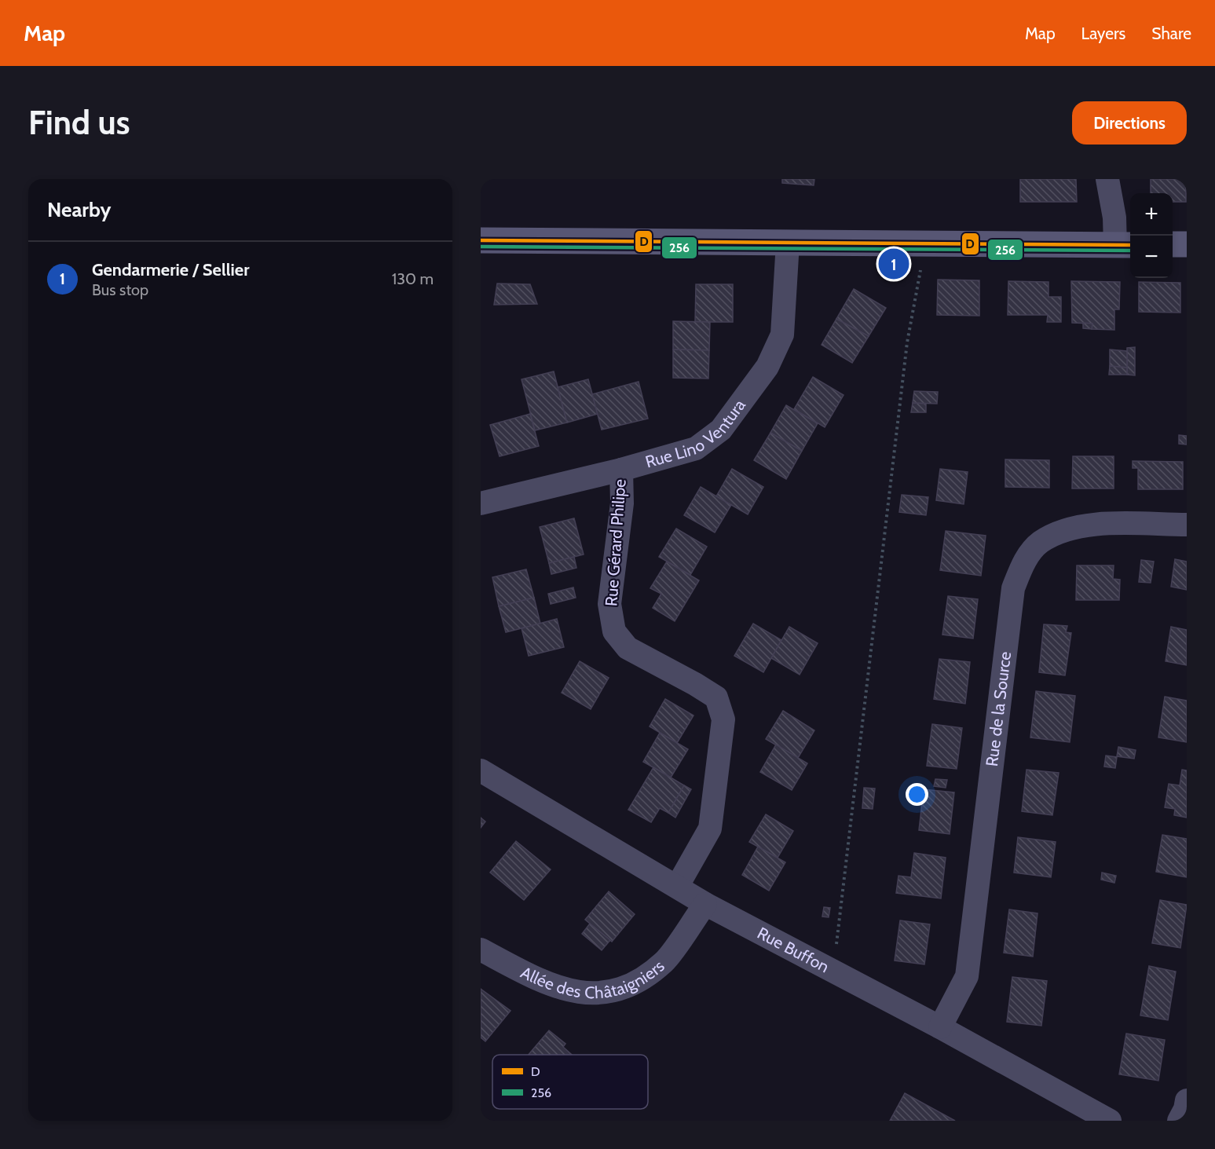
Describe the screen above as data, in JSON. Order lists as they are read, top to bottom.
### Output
{
  "streets": {
    "street": [
      "Rue Lino Ventura",
      "Rue Gérard Philipe",
      "Rue de la Source",
      "Rue Buffon",
      "Allée des Châtaigniers"
    ]
  },
  "crossings": [
    ["Rue Lino Ventura", "Rue Gérard Philipe"],
    ["Rue Gérard Philipe", "Rue Buffon"],
    ["Rue de la Source", "Rue Buffon"],
    ["Rue Buffon", "Allée des Châtaigniers"]
  ],
  "lines": ["transit line D", "transit line 256"],
  "legend": ["D", "256"],
  "page": {
    "header": "Map",
    "nav": ["Map", "Layers", "Share"],
    "buttons": "Directions",
    "title": "Find us",
    "heading": "Nearby",
    "map_buttons": ["+", "−"],
    "list": [
      {
        "mark": "1",
        "name": "Gendarmerie / Sellier",
        "note": "Bus stop",
        "value": "130 m"
      }
    ],
    "pins": "1"
  }
}
